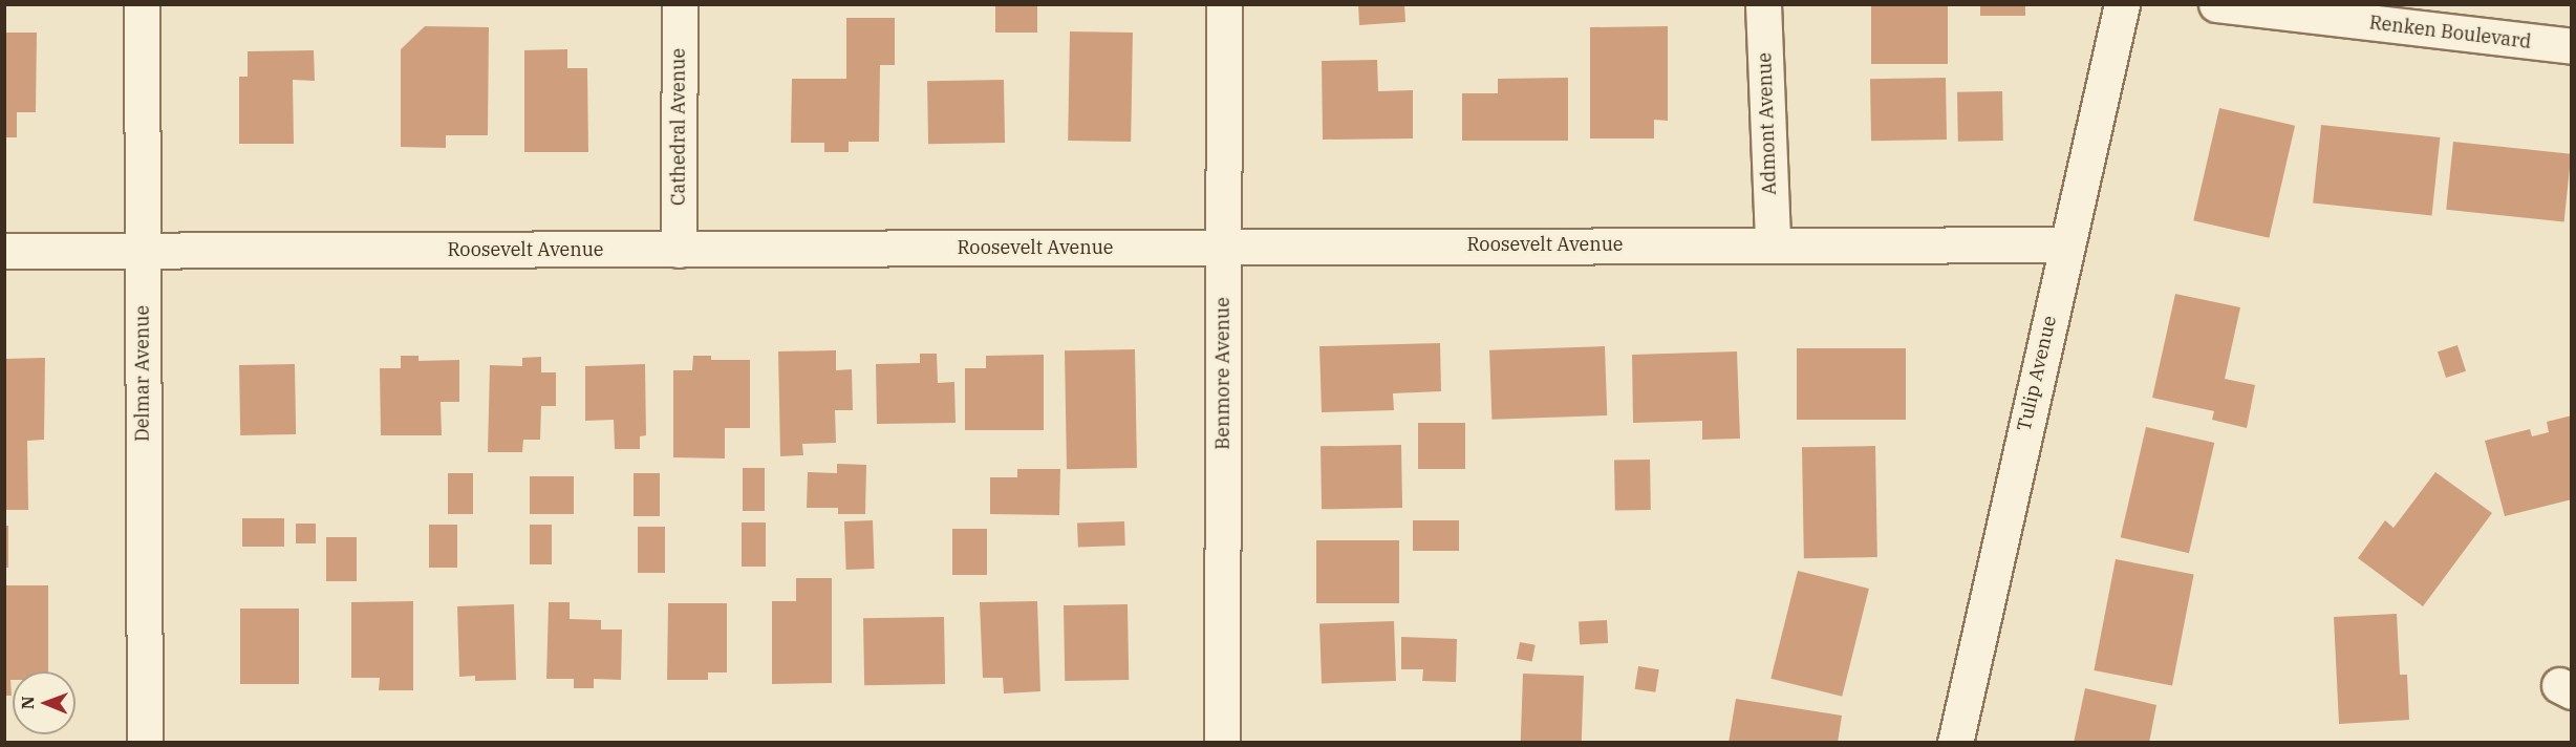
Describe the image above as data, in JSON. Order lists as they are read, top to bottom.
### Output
{
  "streets": {
    "street": [
      "Renken Boulevard",
      "Admont Avenue",
      "Cathedral Avenue",
      "Roosevelt Avenue",
      "Delmar Avenue",
      "Benmore Avenue",
      "Tulip Avenue"
    ]
  },
  "crossings": [
    ["Admont Avenue", "Roosevelt Avenue"],
    ["Cathedral Avenue", "Roosevelt Avenue"],
    ["Roosevelt Avenue", "Delmar Avenue"],
    ["Roosevelt Avenue", "Benmore Avenue"],
    ["Roosevelt Avenue", "Tulip Avenue"]
  ],
  "north": "left"
}
